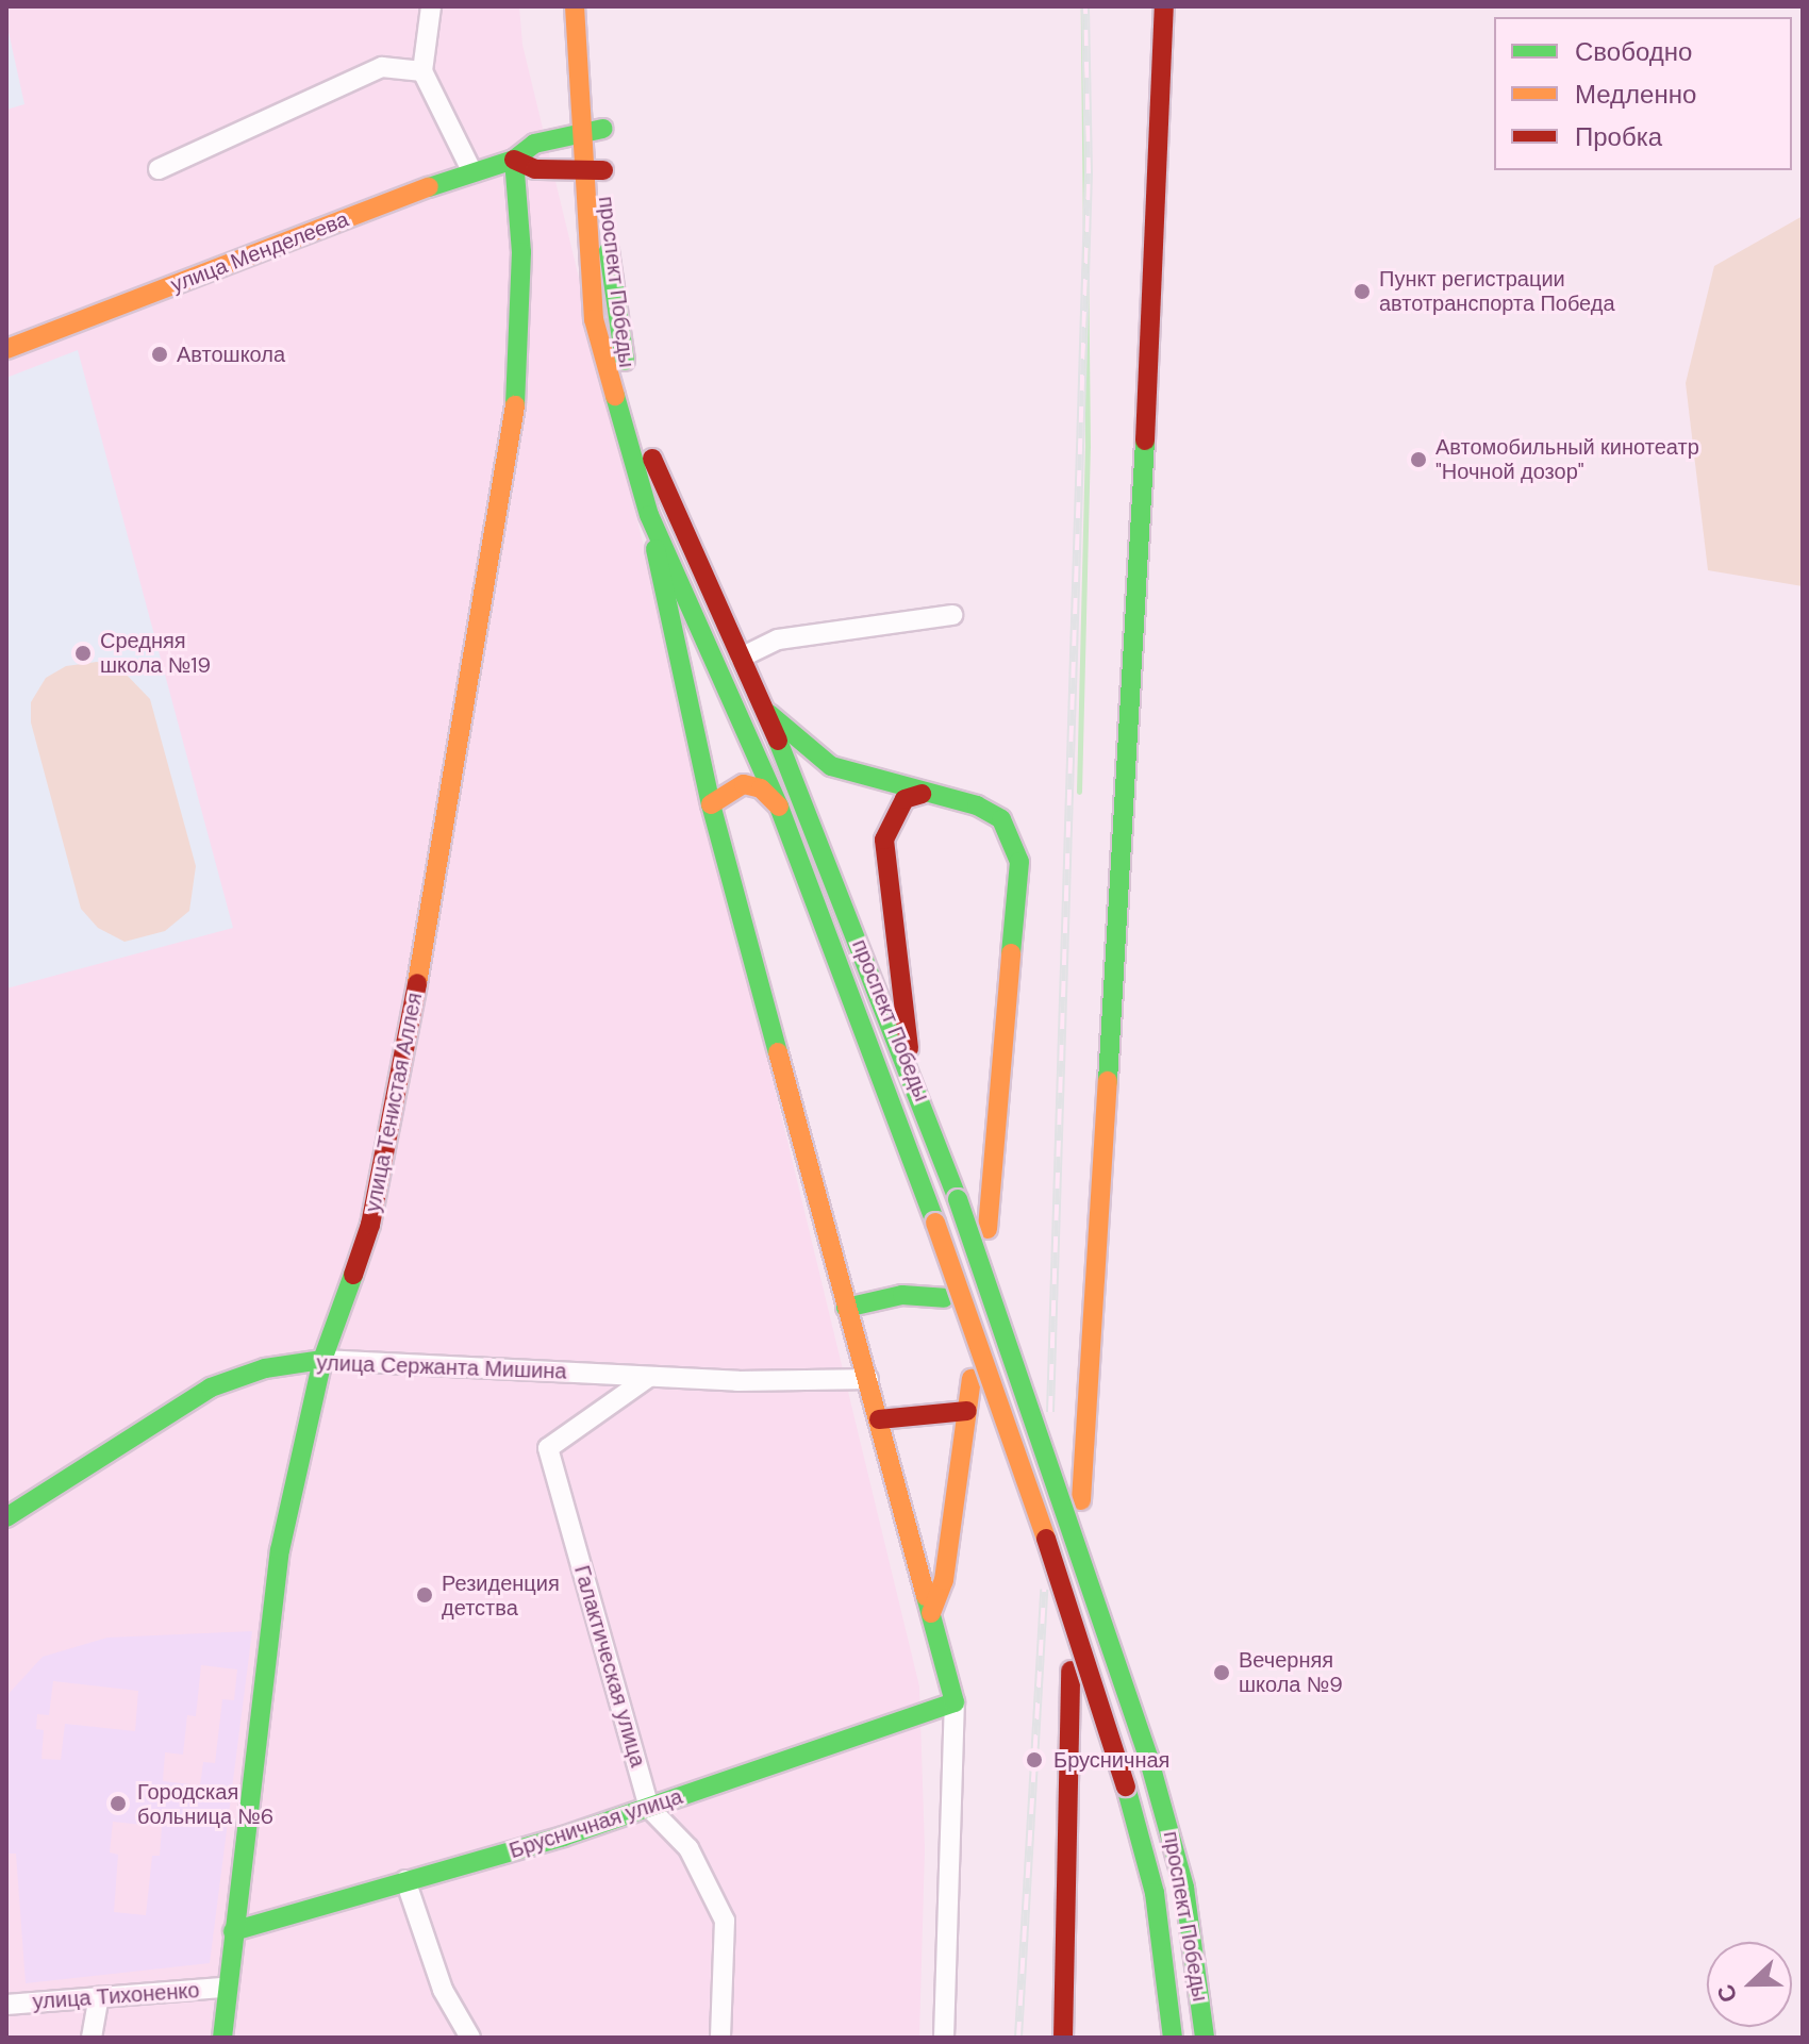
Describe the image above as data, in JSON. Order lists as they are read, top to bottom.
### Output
{
  "streets": {
    "street": [
      "улица Менделеева",
      "проспект Победы",
      "улица Тенистая Аллея",
      "улица Сержанта Мишина",
      "Галактическая улица",
      "Брусничная улица",
      "улица Тихоненко"
    ]
  },
  "crossings": [
    ["улица Менделеева", "проспект Победы"],
    ["улица Менделеева", "улица Тенистая Аллея"],
    ["улица Тенистая Аллея", "улица Сержанта Мишина"],
    ["улица Тенистая Аллея", "Брусничная улица"],
    ["улица Тенистая Аллея", "улица Тихоненко"],
    ["улица Сержанта Мишина", "Галактическая улица"],
    ["Галактическая улица", "Брусничная улица"]
  ],
  "places": [
    "Пункт регистрации автотранспорта Победа",
    "Автошкола",
    "Автомобильный кинотеатр \"Ночной дозор\"",
    "Средняя школа №19",
    "Резиденция детства",
    "Вечерняя школа №9",
    "Брусничная",
    "Городская больница №6"
  ],
  "legend": ["Свободно", "Медленно", "Пробка"],
  "north": "left"
}
